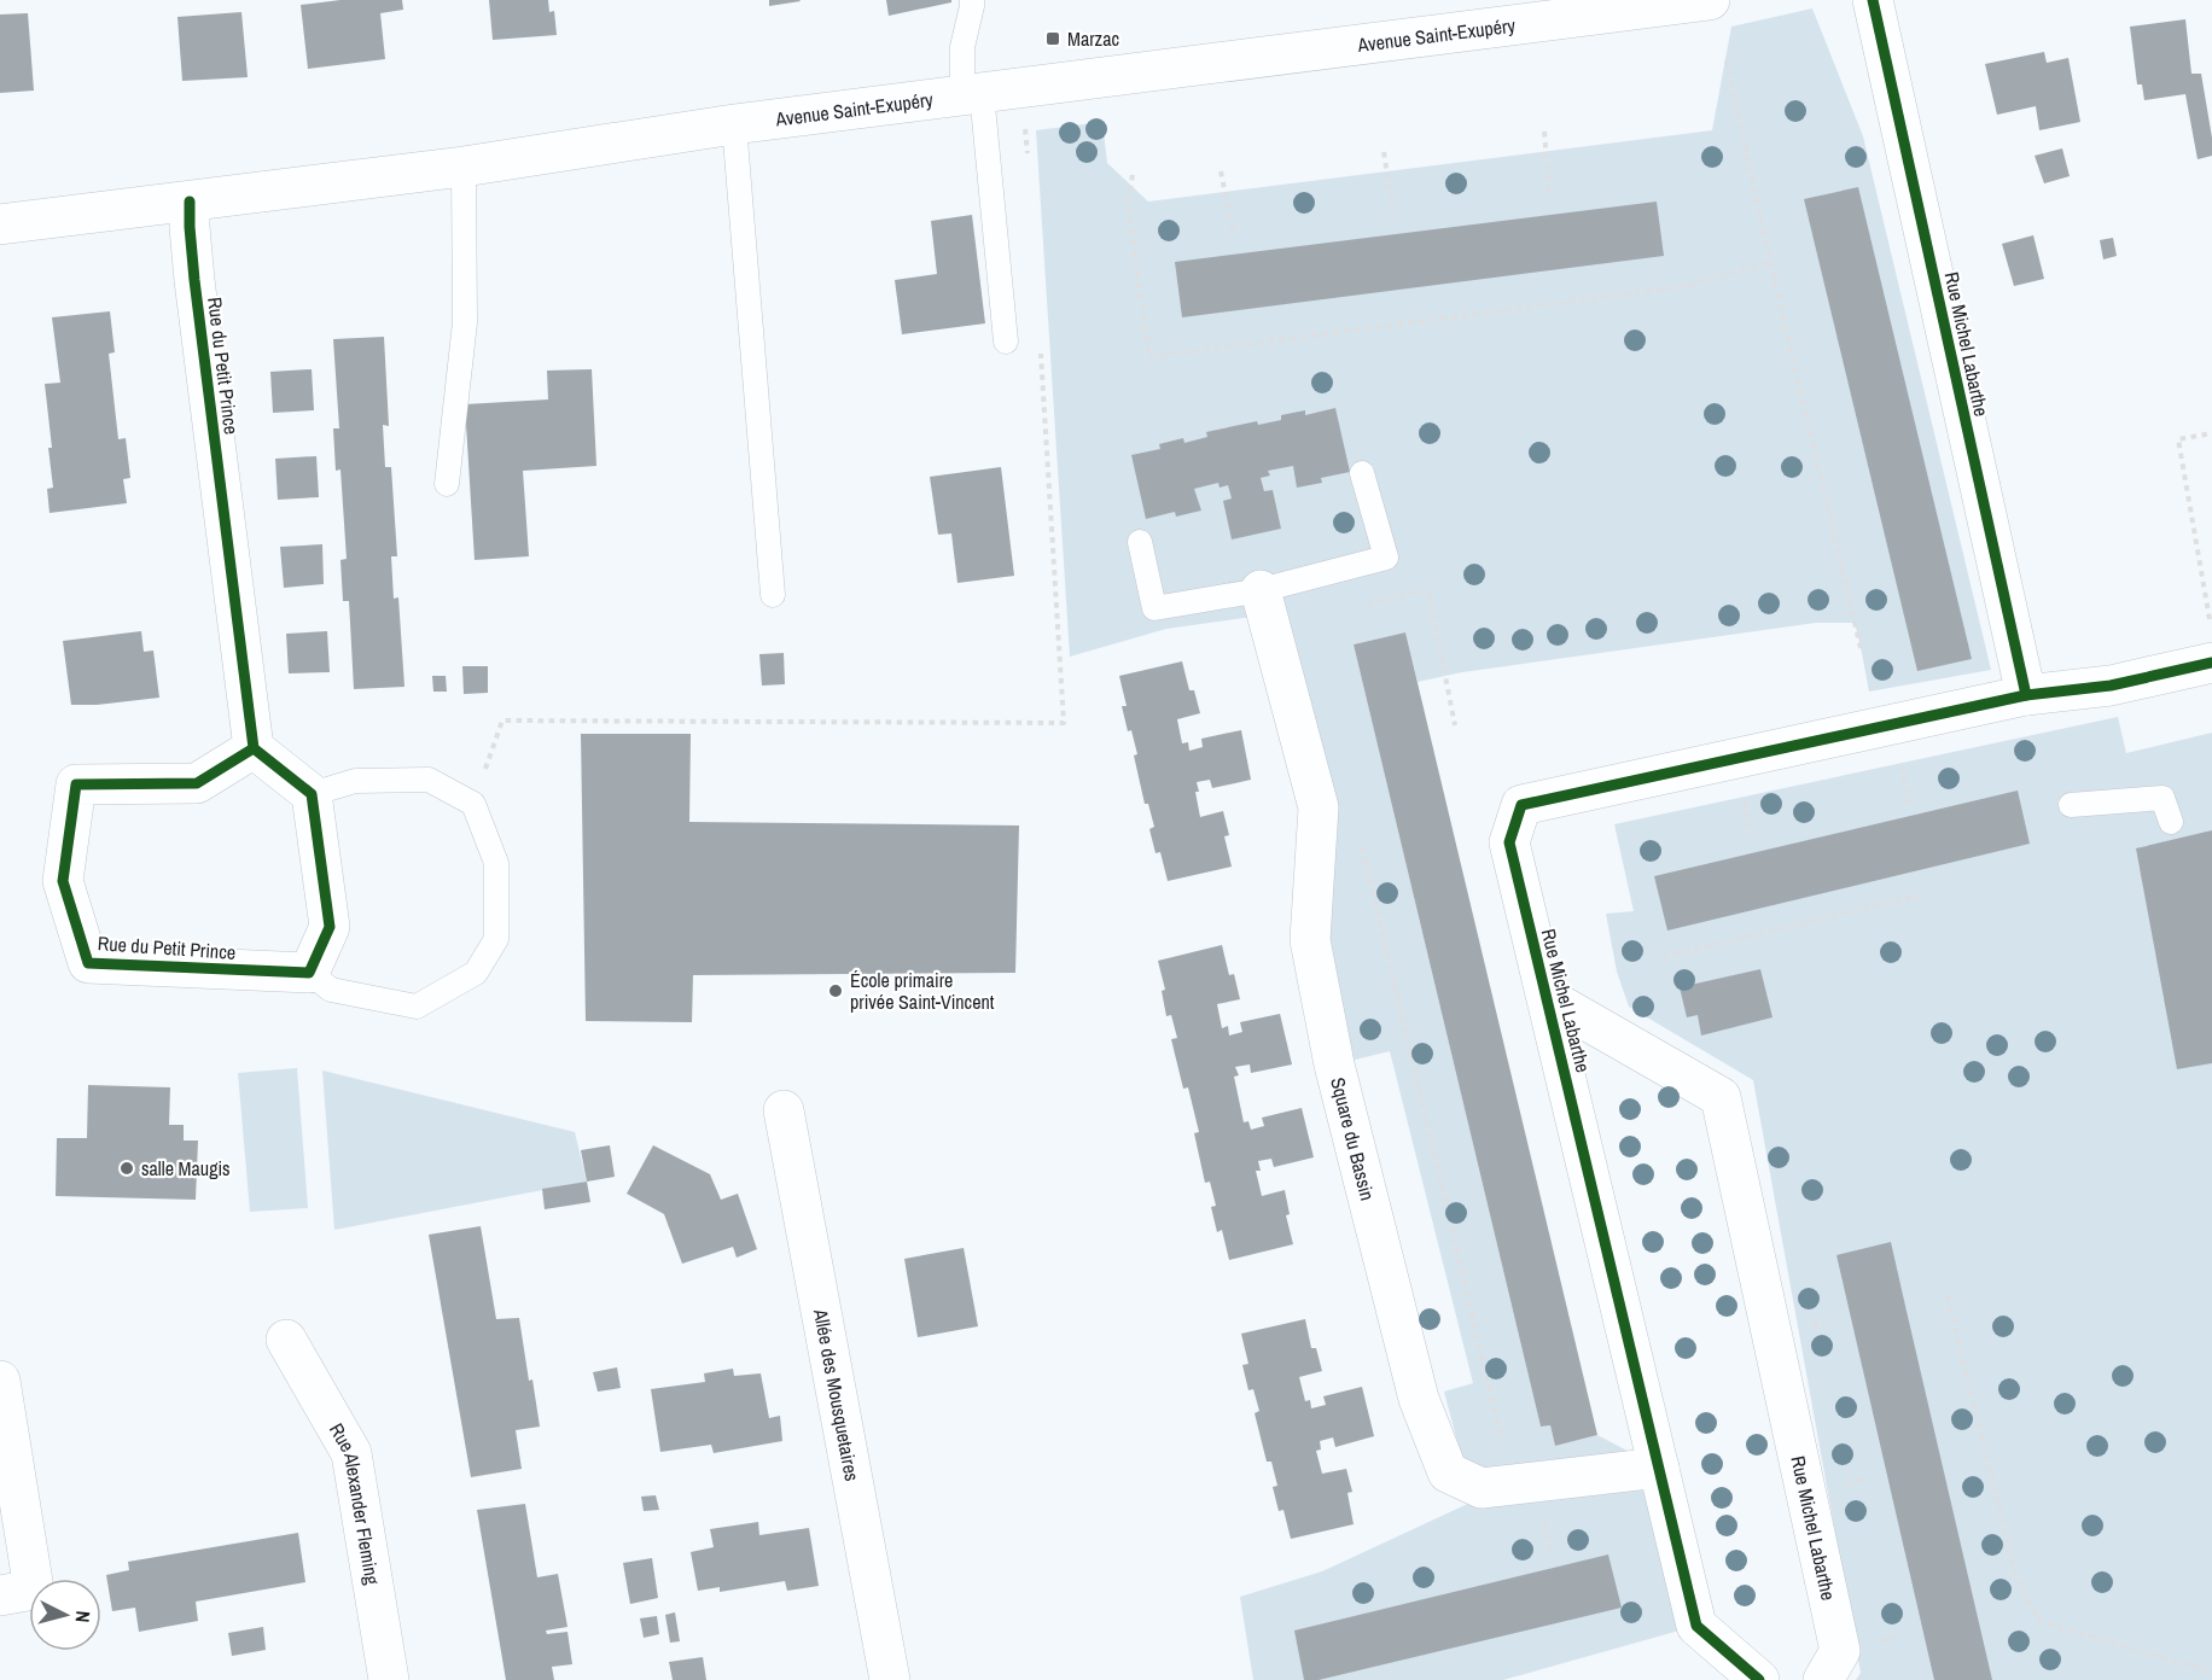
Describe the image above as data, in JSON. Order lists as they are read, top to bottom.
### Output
{
  "streets": {
    "street": [
      "Avenue Saint-Exupéry",
      "Rue Michel Labarthe",
      "Rue du Petit Prince",
      "Square du Bassin",
      "Allée des Mousquetaires",
      "Rue Alexander Fleming"
    ]
  },
  "crossings": [
    ["Avenue Saint-Exupéry", "Rue du Petit Prince"],
    ["Rue Michel Labarthe", "Square du Bassin"]
  ],
  "places": {
    "transit": ["Marzac"],
    "other": ["École primaire privée Saint-Vincent", "salle Maugis"]
  },
  "north": "right"
}
